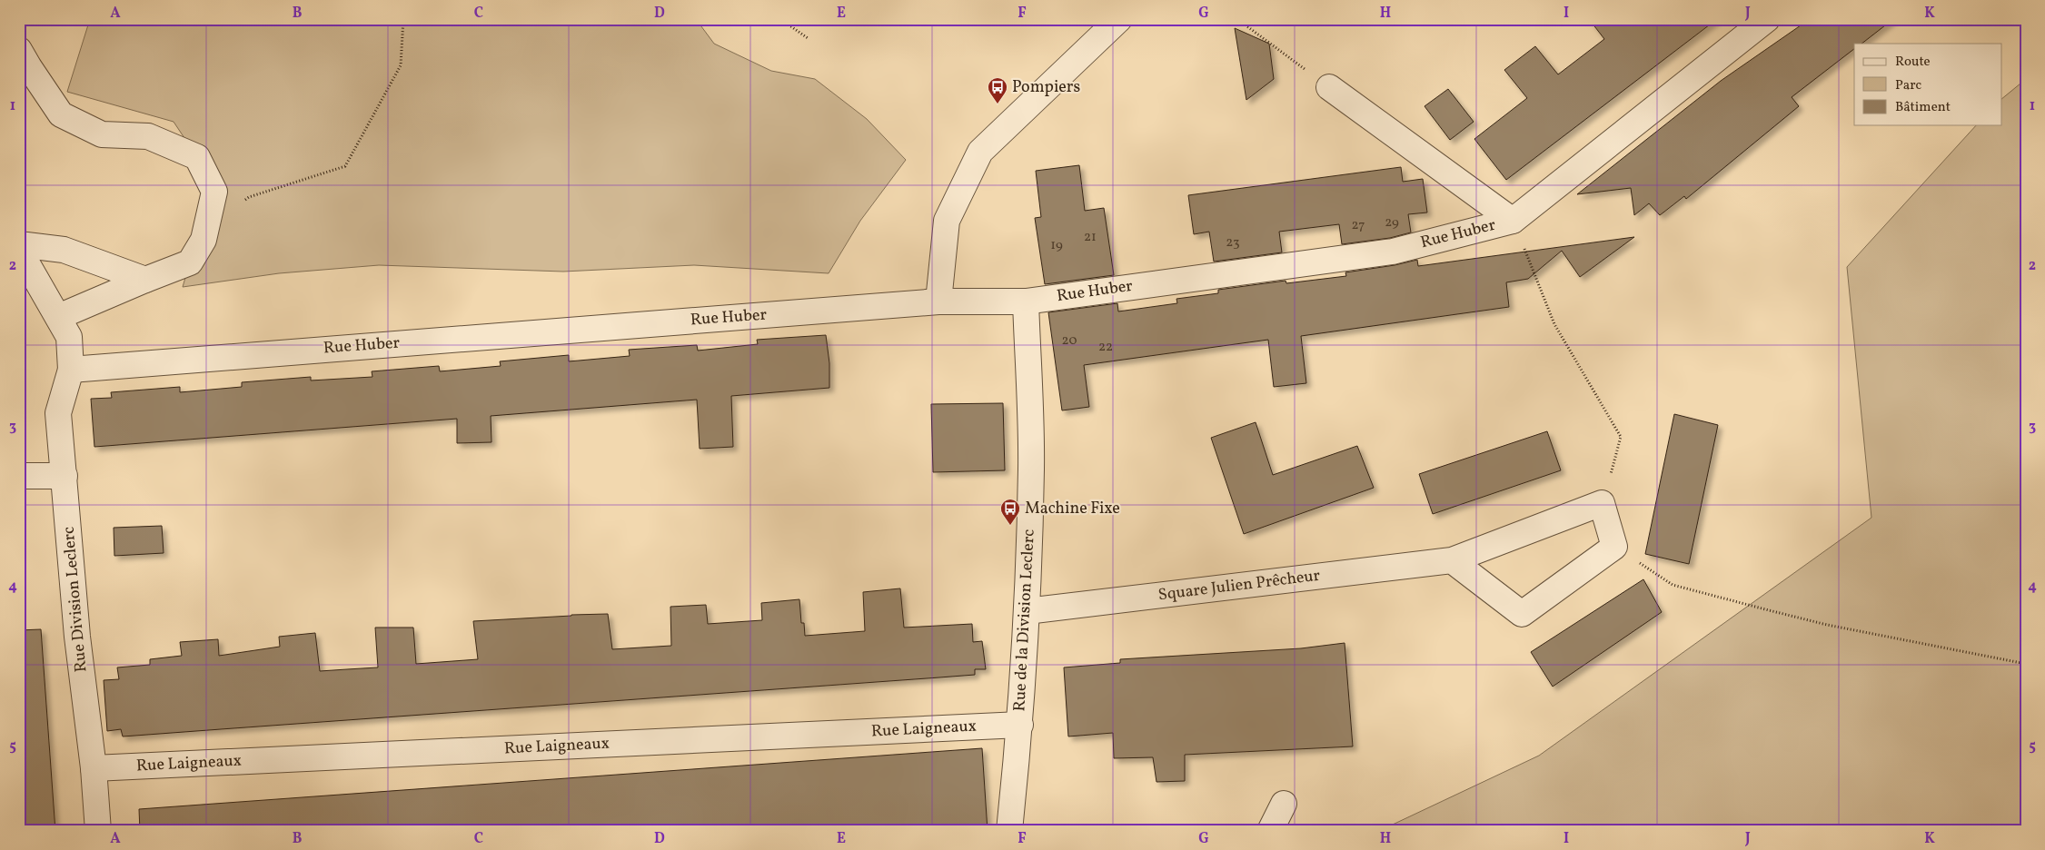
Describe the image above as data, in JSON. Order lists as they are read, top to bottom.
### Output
{
  "streets": {
    "street": [
      "Rue Huber",
      "Square Julien Prêcheur",
      "Rue Division Leclerc",
      "Rue de la Division Leclerc",
      "Rue Laigneaux"
    ]
  },
  "crossings": [
    ["Rue Huber", "Rue Division Leclerc"],
    ["Rue Huber", "Rue de la Division Leclerc"],
    ["Square Julien Prêcheur", "Rue de la Division Leclerc"],
    ["Rue Division Leclerc", "Rue Laigneaux"],
    ["Rue de la Division Leclerc", "Rue Laigneaux"]
  ],
  "places": {
    "bus stop": ["Pompiers", "Machine Fixe"]
  },
  "house_numbers": [
    "29",
    "27",
    "21",
    "23",
    "19",
    "20",
    "22"
  ],
  "legend": ["Route", "Parc", "Bâtiment"],
  "grid": {
    "columns": [
      "A",
      "B",
      "C",
      "D",
      "E",
      "F",
      "G",
      "H",
      "I",
      "J",
      "K"
    ],
    "rows": [
      "1",
      "2",
      "3",
      "4",
      "5"
    ]
  }
}
